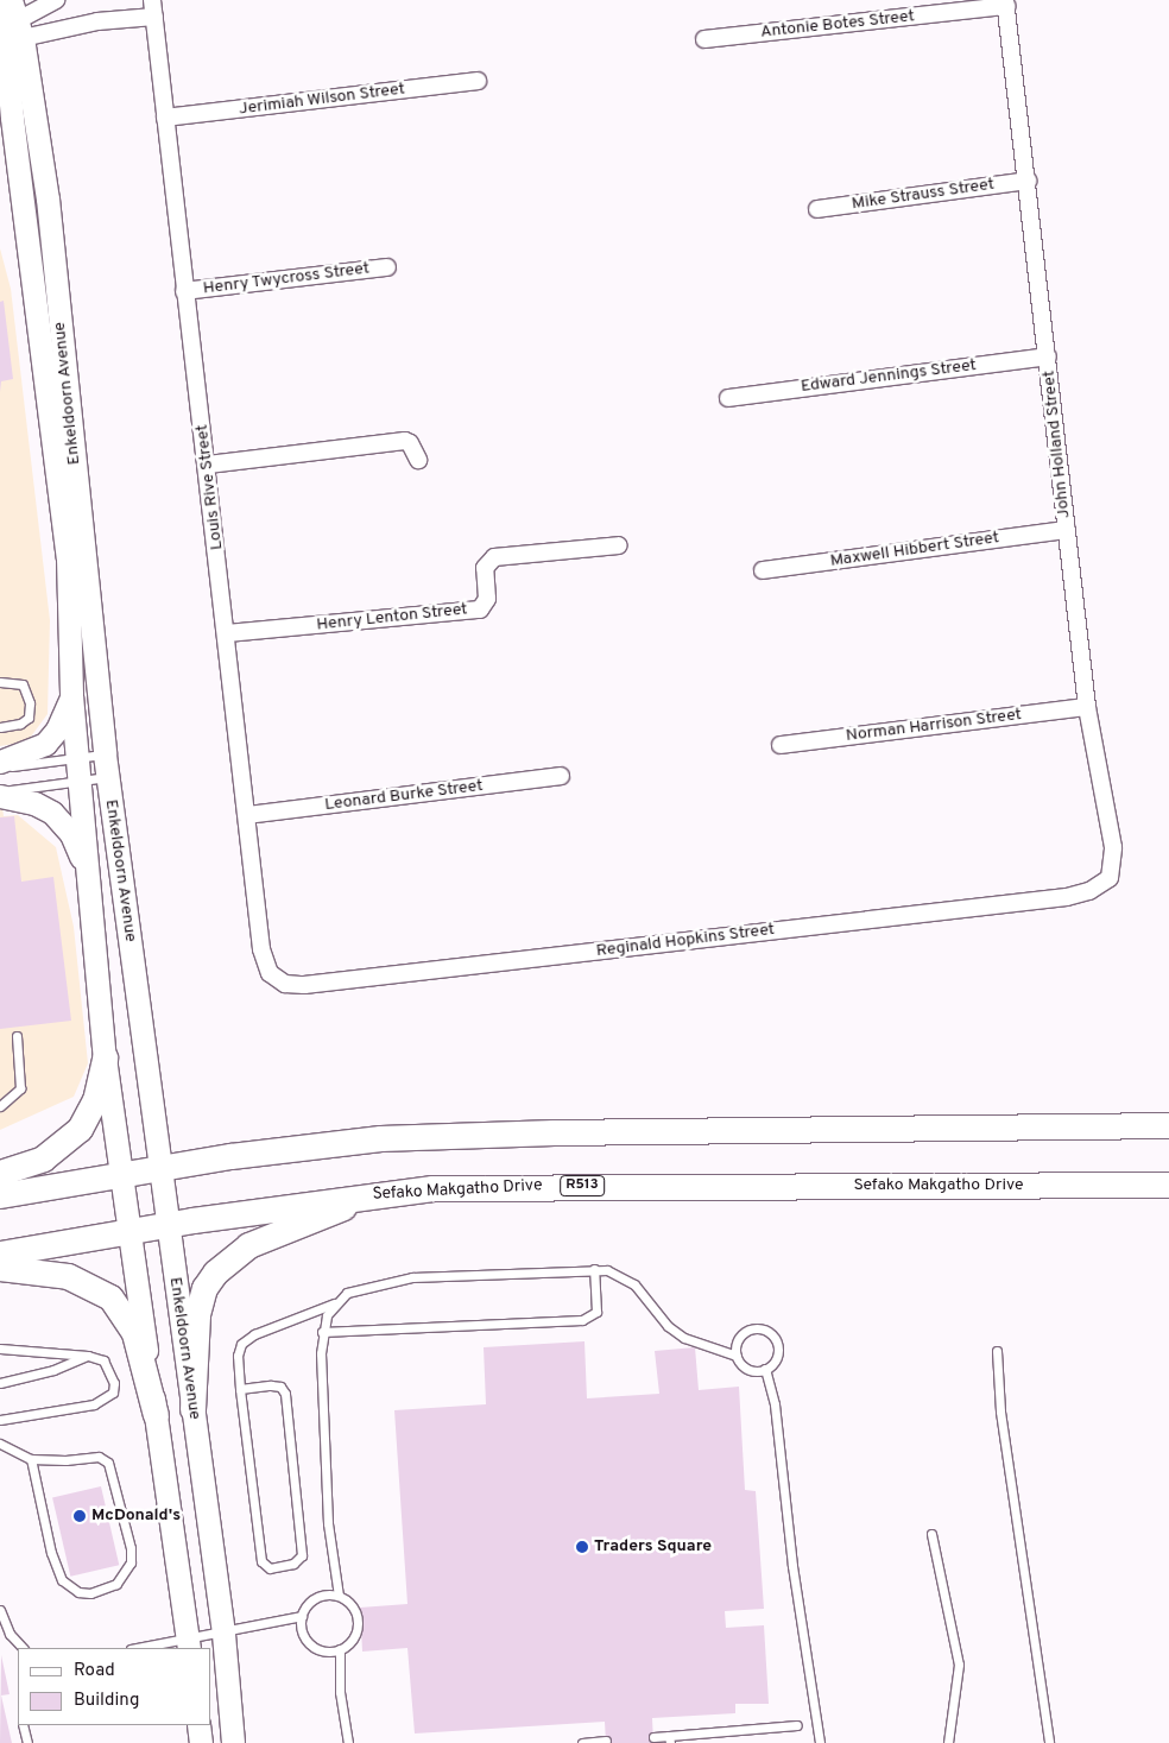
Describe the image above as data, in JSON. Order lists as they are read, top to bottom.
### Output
{
  "streets": {
    "main road": ["R513", "Sefako Makgatho Drive"],
    "street": [
      "Antonie Botes Street",
      "Jerimiah Wilson Street",
      "Mike Strauss Street",
      "Henry Twycross Street",
      "Edward Jennings Street",
      "Enkeldoorn Avenue",
      "John Holland Street",
      "Louis Rive Street",
      "Maxwell Hibbert Street",
      "Henry Lenton Street",
      "Norman Harrison Street",
      "Leonard Burke Street",
      "Reginald Hopkins Street"
    ]
  },
  "crossings": [
    ["Antonie Botes Street", "John Holland Street"],
    ["Jerimiah Wilson Street", "Louis Rive Street"],
    ["Mike Strauss Street", "John Holland Street"],
    ["Henry Twycross Street", "Louis Rive Street"],
    ["Edward Jennings Street", "John Holland Street"],
    ["Enkeldoorn Avenue", "Sefako Makgatho Drive"],
    ["John Holland Street", "Maxwell Hibbert Street"],
    ["John Holland Street", "Norman Harrison Street"],
    ["John Holland Street", "Reginald Hopkins Street"],
    ["Louis Rive Street", "Henry Lenton Street"],
    ["Louis Rive Street", "Leonard Burke Street"],
    ["Louis Rive Street", "Reginald Hopkins Street"]
  ],
  "places": ["McDonald's", "Traders Square"],
  "legend": ["Road", "Building"]
}
